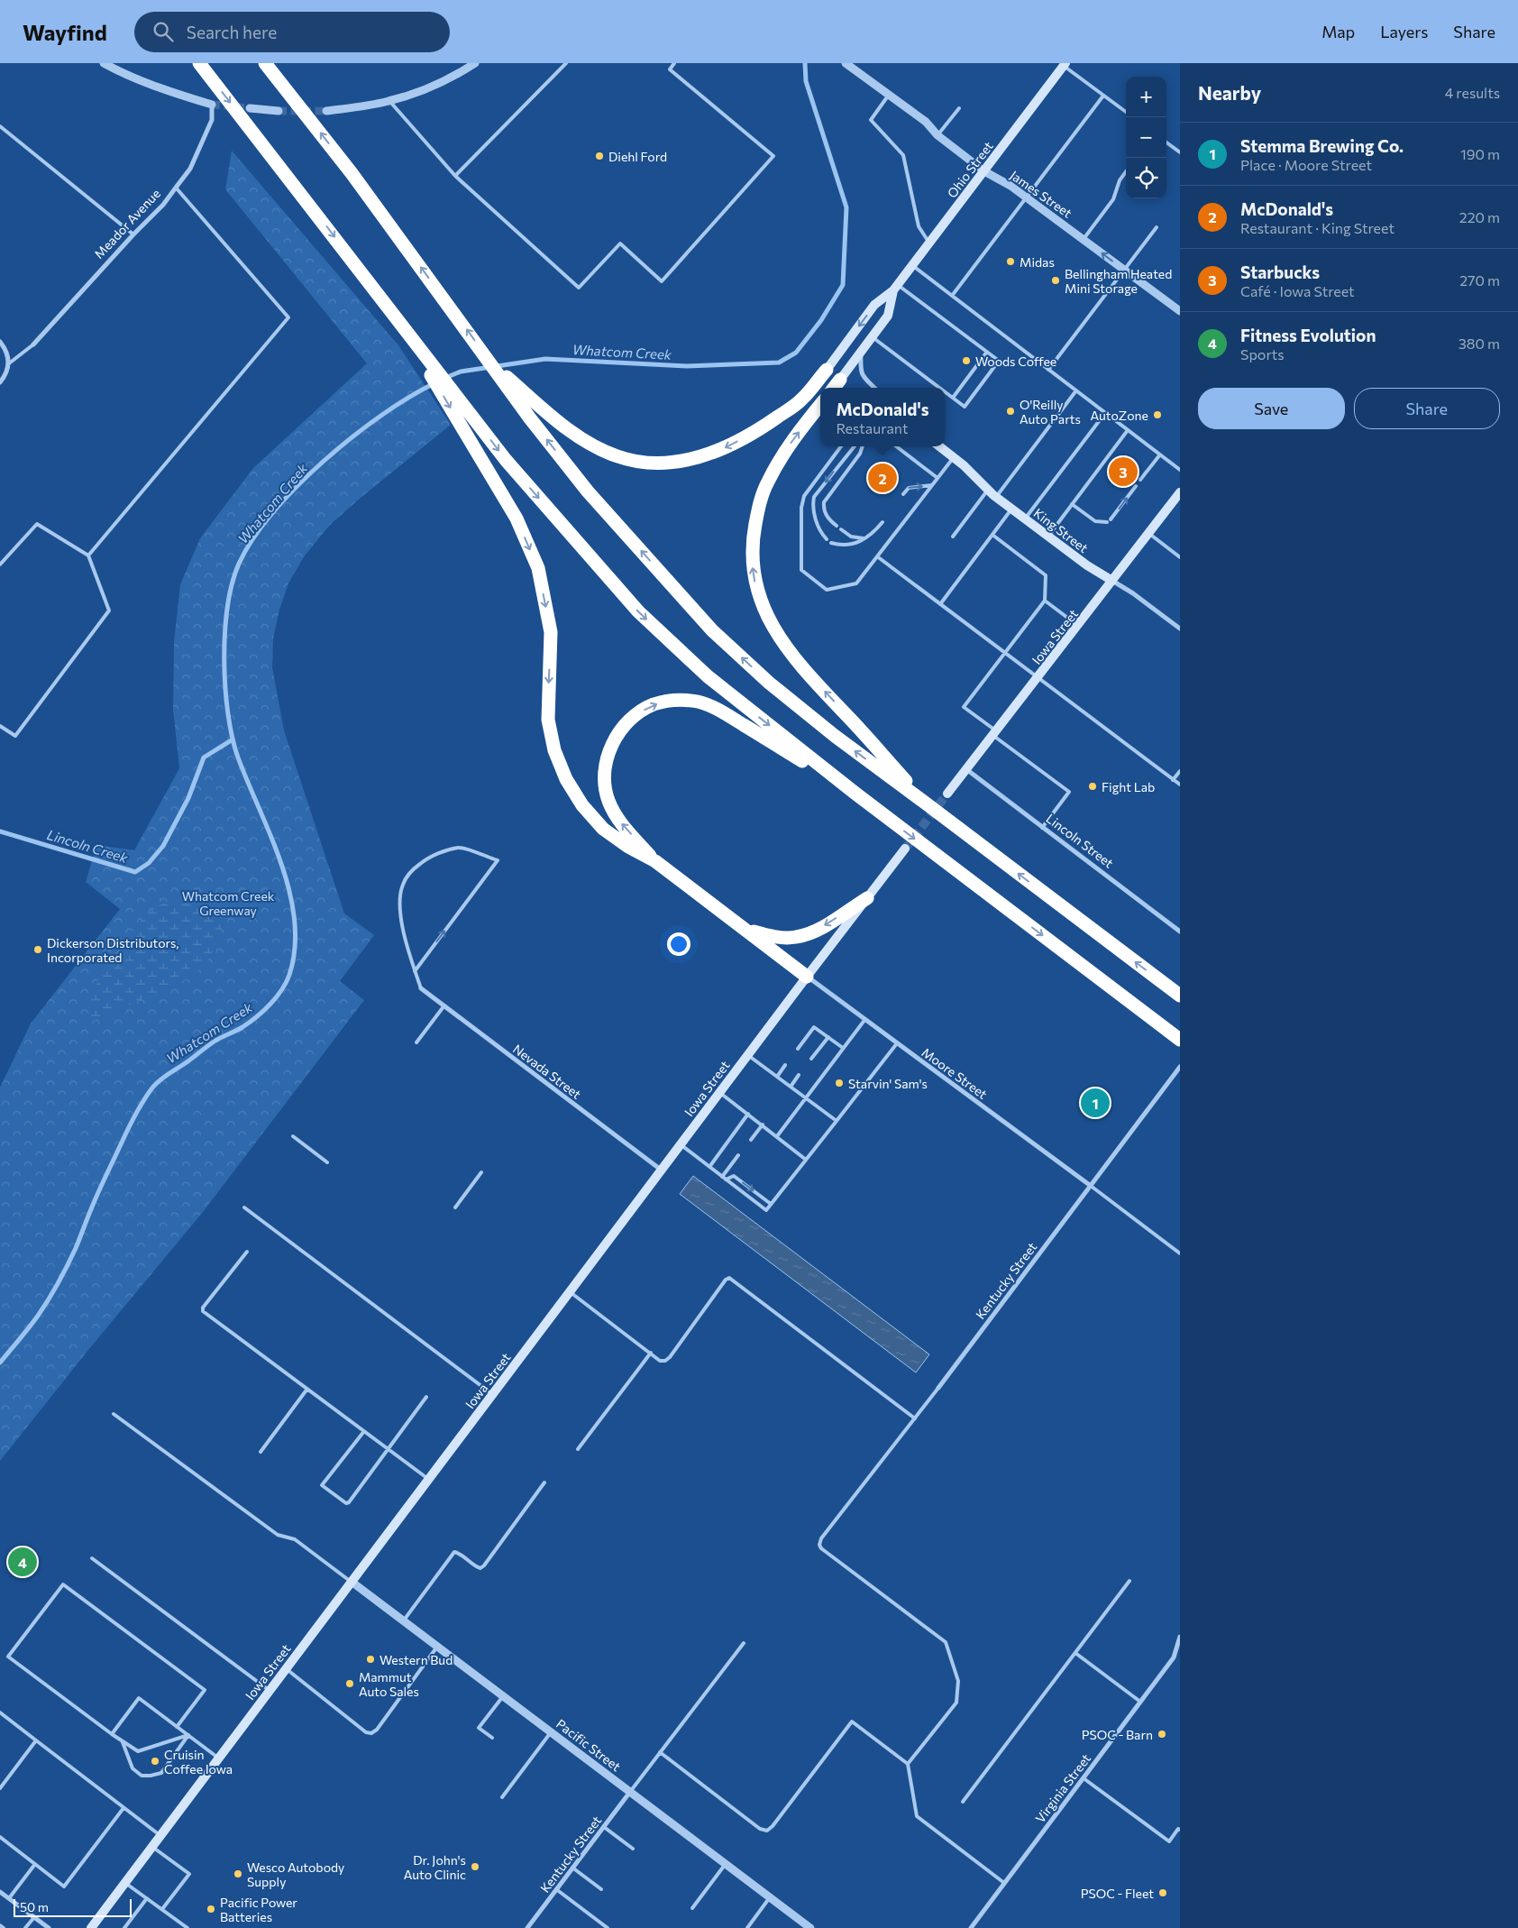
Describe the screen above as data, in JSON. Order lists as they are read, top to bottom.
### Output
{
  "streets": {
    "main road": ["Ohio Street", "King Street", "Iowa Street"],
    "street": [
      "James Street",
      "Meador Avenue",
      "Lincoln Street",
      "Nevada Street",
      "Moore Street",
      "Kentucky Street",
      "Pacific Street",
      "Virginia Street"
    ]
  },
  "crossings": [
    ["Ohio Street", "James Street"],
    ["King Street", "Iowa Street"],
    ["Iowa Street", "Lincoln Street"],
    ["Iowa Street", "Nevada Street"],
    ["Iowa Street", "Moore Street"],
    ["Iowa Street", "Pacific Street"],
    ["Moore Street", "Kentucky Street"],
    ["Kentucky Street", "Pacific Street"]
  ],
  "water": ["Whatcom Creek", "Lincoln Creek"],
  "parks": ["Whatcom Creek Greenway"],
  "places": [
    "Diehl Ford",
    "Midas",
    "Bellingham Heated Mini Storage",
    "Woods Coffee",
    "O'Reilly Auto Parts",
    "AutoZone",
    "Fight Lab",
    "Dickerson Distributors, Incorporated",
    "Starvin' Sam's",
    "Western Bud",
    "Mammut Auto Sales",
    "PSOC - Barn",
    "Cruisin Coffee Iowa",
    "Dr. John's Auto Clinic",
    "Wesco Autobody Supply",
    "PSOC - Fleet",
    "Pacific Power Batteries"
  ],
  "scale_bar": "50 m",
  "page": {
    "header": "Wayfind",
    "search": "Search here",
    "nav": ["Map", "Layers", "Share"],
    "heading": ["Nearby", "4 results"],
    "map_buttons": ["+", "−"],
    "list": [
      {
        "mark": "1",
        "name": "Stemma Brewing Co.",
        "note": "Place · Moore Street",
        "value": "190 m"
      },
      {
        "mark": "2",
        "name": "McDonald's",
        "note": "Restaurant · King Street",
        "value": "220 m"
      },
      {
        "mark": "3",
        "name": "Starbucks",
        "note": "Café · Iowa Street",
        "value": "270 m"
      },
      {
        "mark": "4",
        "name": "Fitness Evolution",
        "note": "Sports",
        "value": "380 m"
      }
    ],
    "buttons": ["Save", "Share"],
    "popup": ["McDonald's", "Restaurant"],
    "pins": [
      "3",
      "2",
      "1",
      "4"
    ],
    "scale": "50 m"
  }
}
